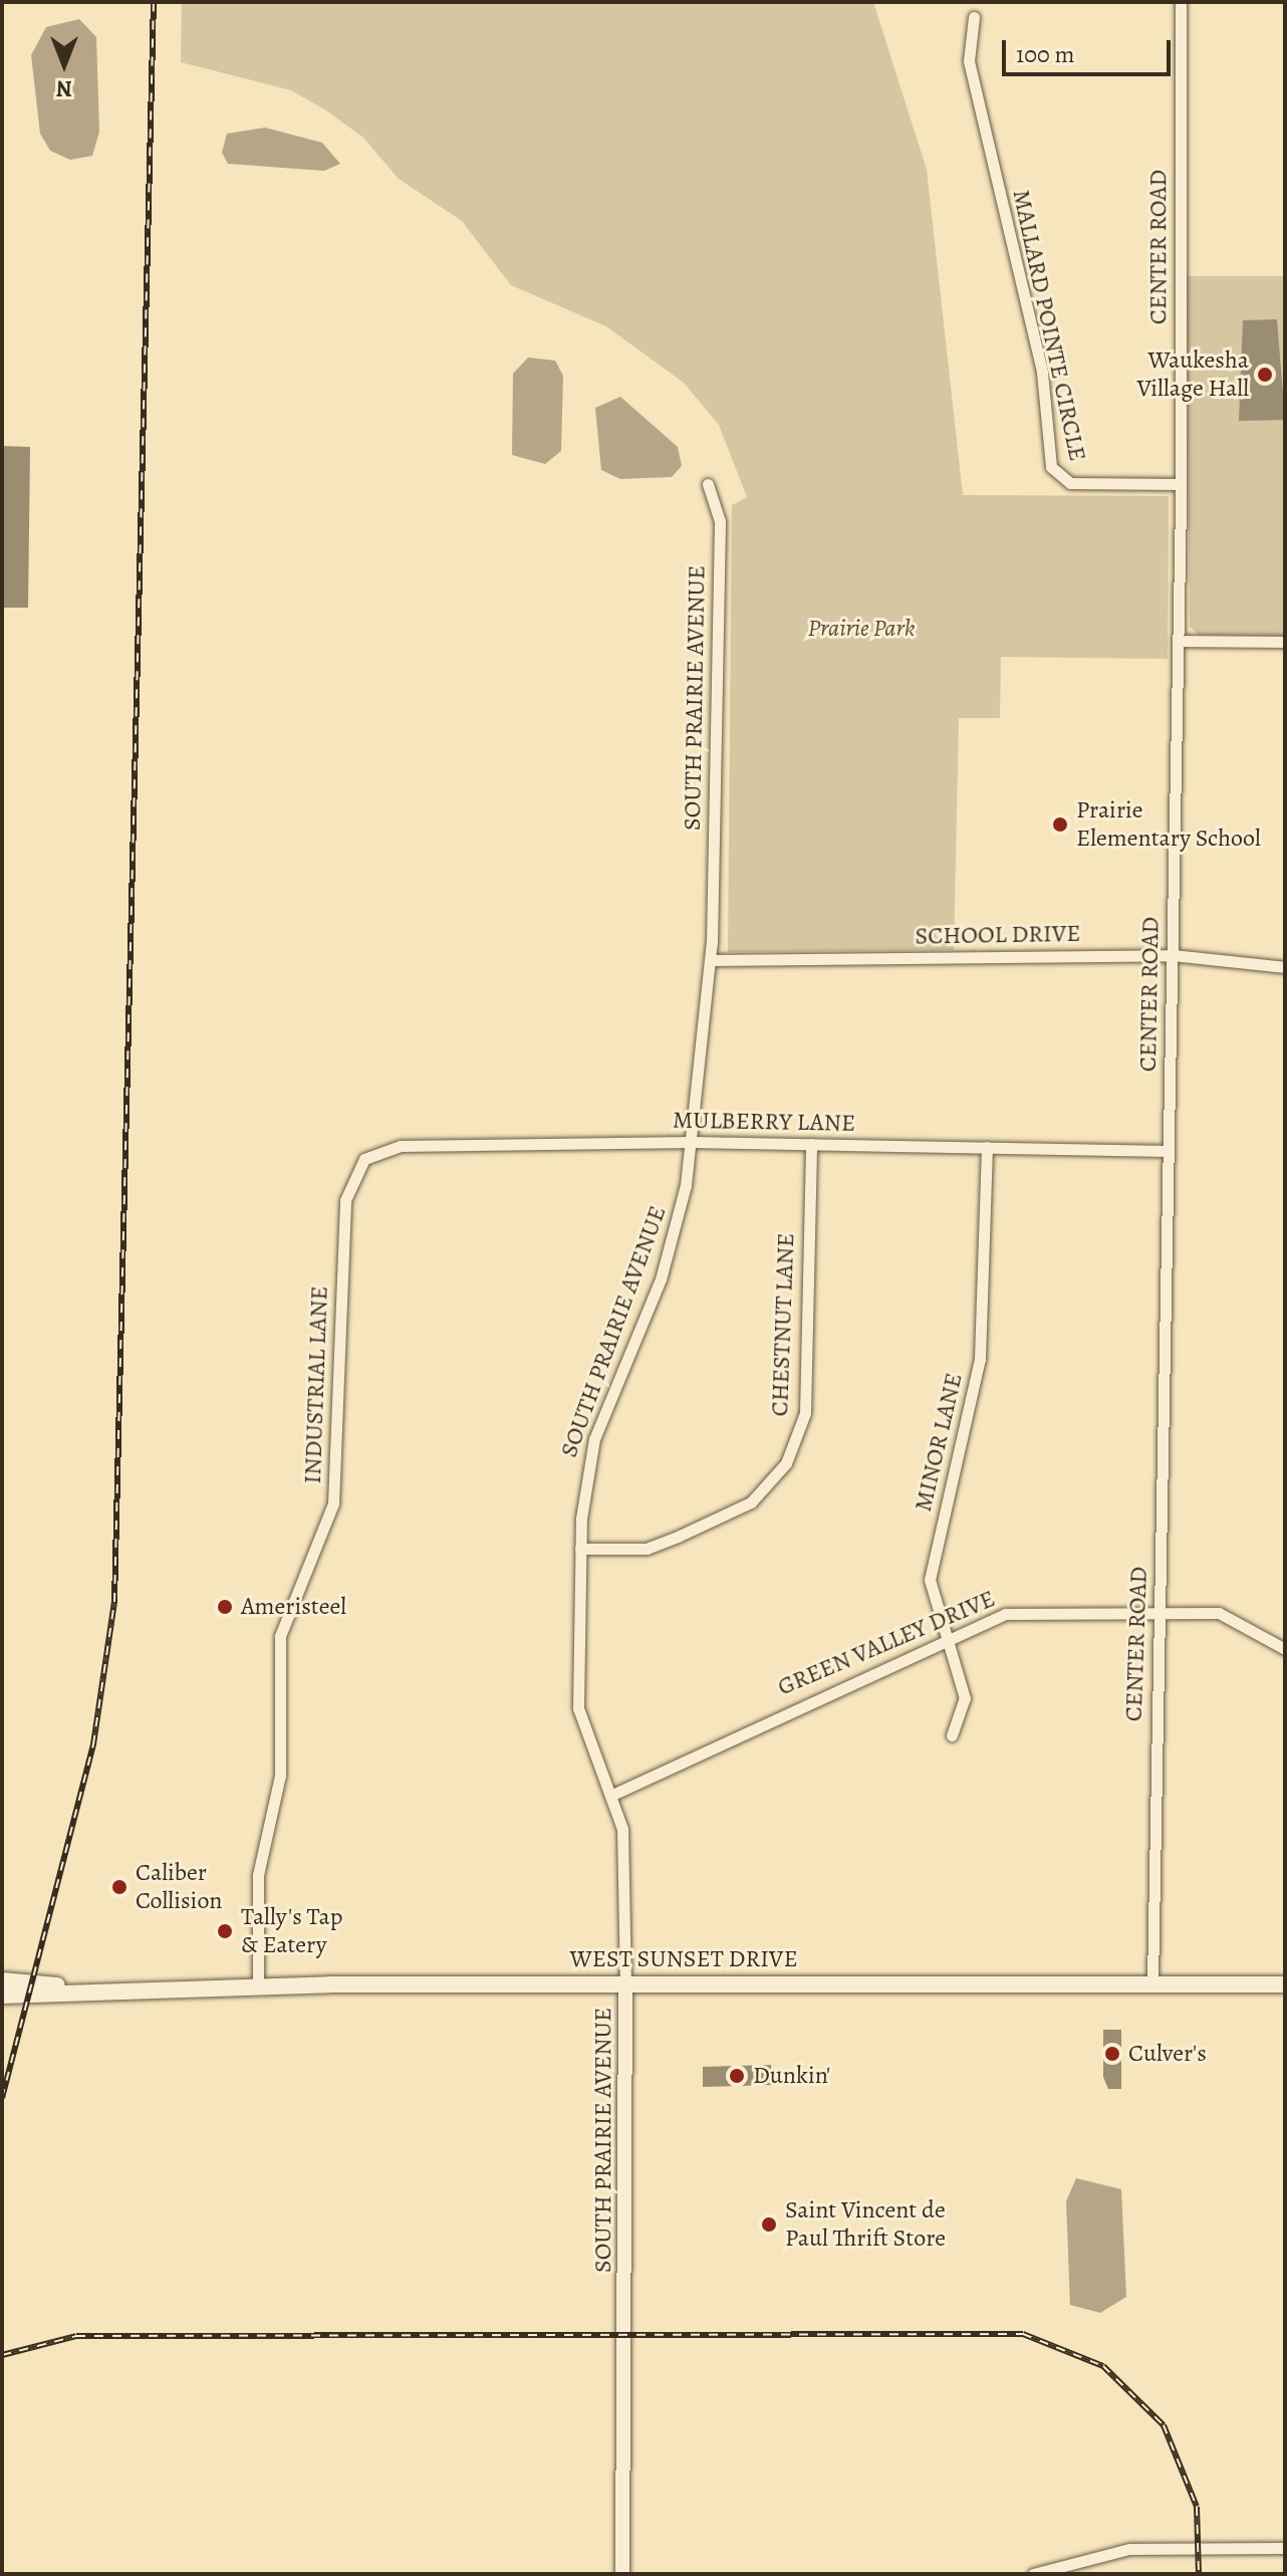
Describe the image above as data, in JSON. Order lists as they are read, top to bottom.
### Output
{
  "streets": {
    "main road": ["WEST SUNSET DRIVE"],
    "street": [
      "CENTER ROAD",
      "MALLARD POINTE CIRCLE",
      "SOUTH PRAIRIE AVENUE",
      "SCHOOL DRIVE",
      "MULBERRY LANE",
      "CHESTNUT LANE",
      "INDUSTRIAL LANE",
      "MINOR LANE",
      "GREEN VALLEY DRIVE"
    ]
  },
  "crossings": [
    ["CENTER ROAD", "MALLARD POINTE CIRCLE"],
    ["CENTER ROAD", "SCHOOL DRIVE"],
    ["CENTER ROAD", "MULBERRY LANE"],
    ["CENTER ROAD", "GREEN VALLEY DRIVE"],
    ["CENTER ROAD", "WEST SUNSET DRIVE"],
    ["SOUTH PRAIRIE AVENUE", "SCHOOL DRIVE"],
    ["SOUTH PRAIRIE AVENUE", "MULBERRY LANE"],
    ["SOUTH PRAIRIE AVENUE", "CHESTNUT LANE"],
    ["SOUTH PRAIRIE AVENUE", "GREEN VALLEY DRIVE"],
    ["SOUTH PRAIRIE AVENUE", "WEST SUNSET DRIVE"],
    ["MULBERRY LANE", "CHESTNUT LANE"],
    ["MULBERRY LANE", "INDUSTRIAL LANE"],
    ["MULBERRY LANE", "MINOR LANE"],
    ["INDUSTRIAL LANE", "WEST SUNSET DRIVE"],
    ["MINOR LANE", "GREEN VALLEY DRIVE"]
  ],
  "parks": ["Prairie Park"],
  "places": [
    "Waukesha Village Hall",
    "Prairie Elementary School",
    "Ameristeel",
    "Caliber Collision",
    "Tally's Tap & Eatery",
    "Culver's",
    "Dunkin'",
    "Saint Vincent de Paul Thrift Store"
  ],
  "scale_bar": "100 m",
  "north": "bottom"
}
